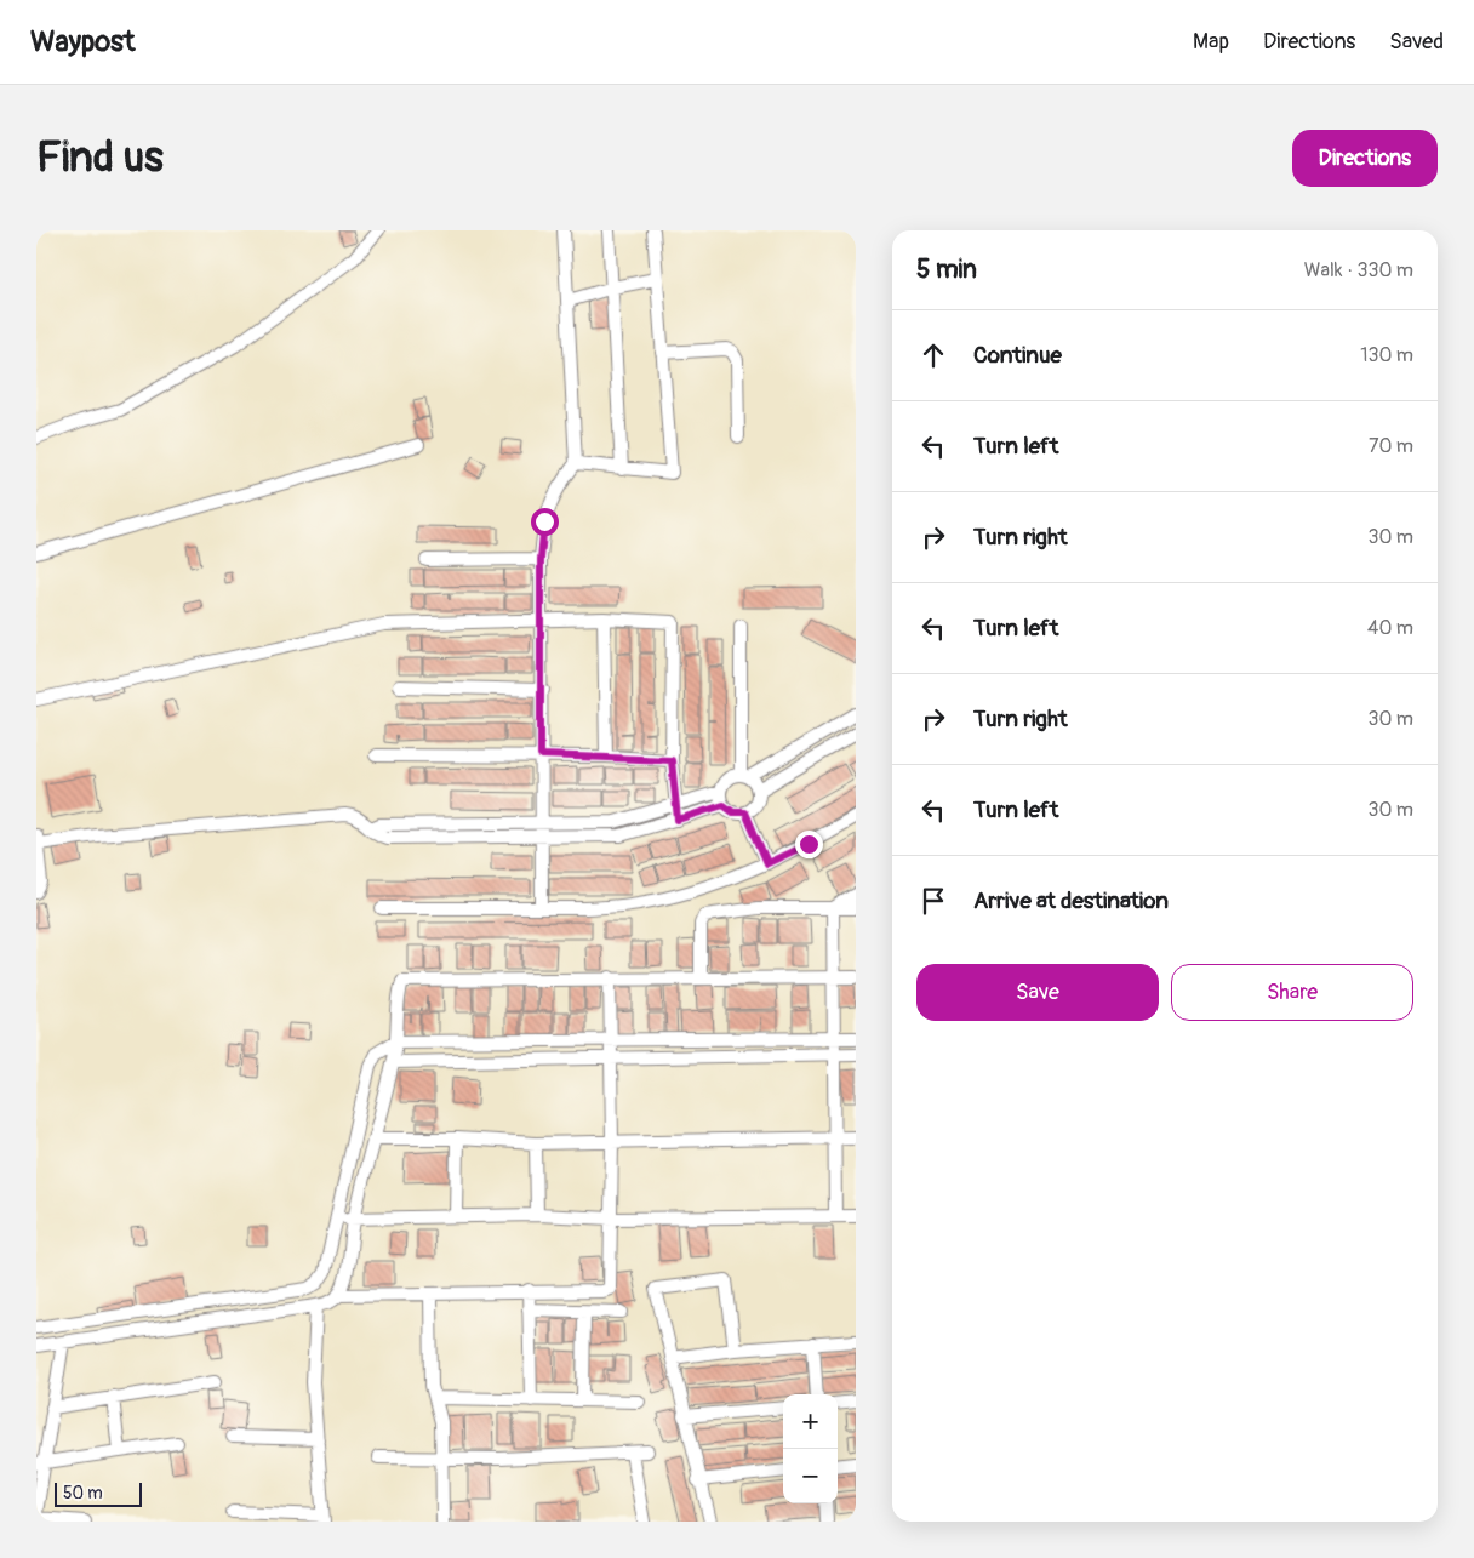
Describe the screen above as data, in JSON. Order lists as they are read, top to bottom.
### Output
{
  "scale_bar": "50 m",
  "page": {
    "header": "Waypost",
    "nav": ["Map", "Directions", "Saved"],
    "buttons": [
      "Directions",
      ["Save", "Share"]
    ],
    "title": "Find us",
    "heading": ["5 min", "Walk · 330 m"],
    "list": [
      ["Continue", "130 m"],
      ["Turn left", "70 m"],
      ["Turn right", "30 m"],
      ["Turn left", "40 m"],
      ["Turn right", "30 m"],
      ["Turn left", "30 m"],
      "Arrive at destination"
    ],
    "map_buttons": ["+", "−"],
    "scale": "50 m"
  }
}
